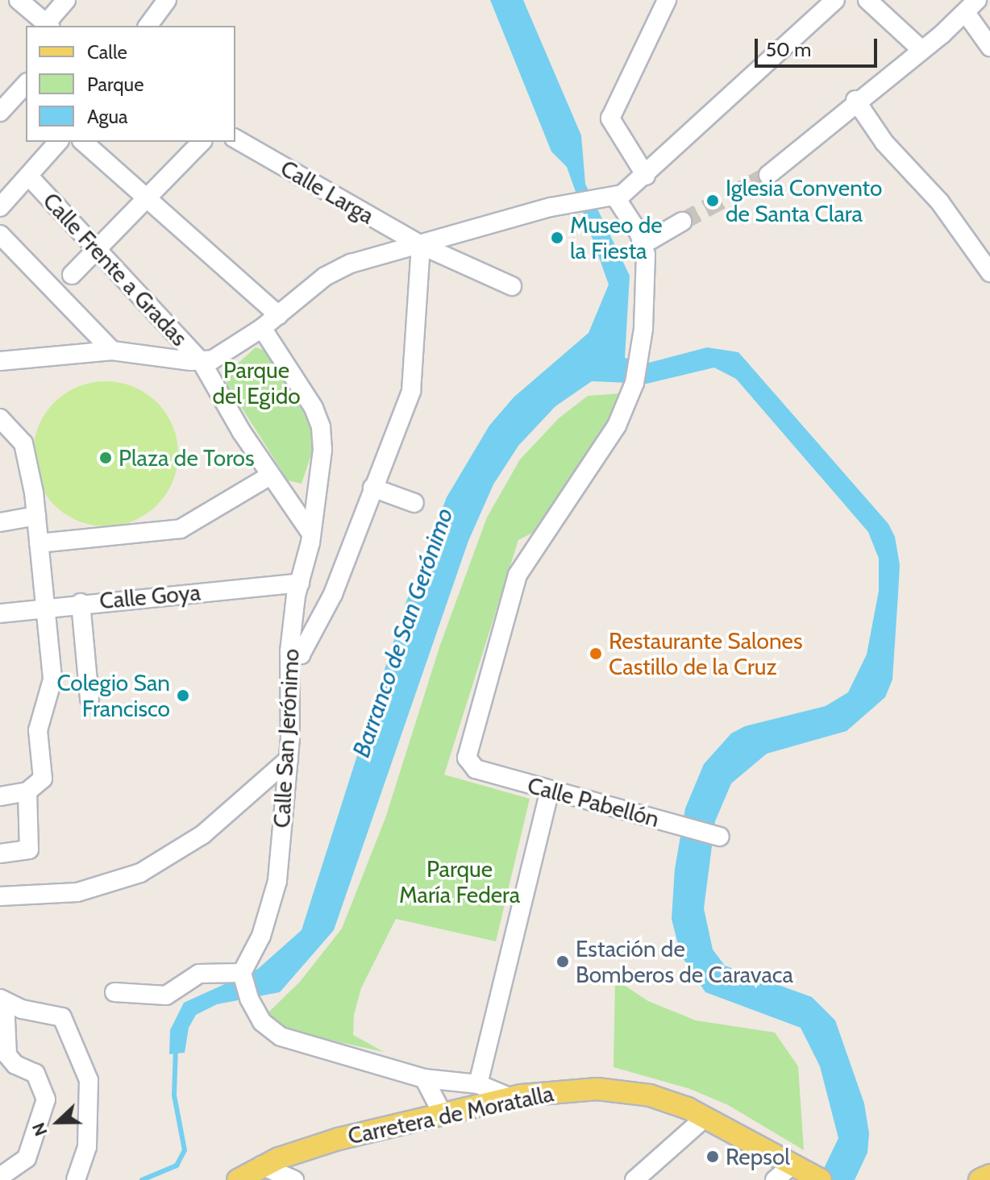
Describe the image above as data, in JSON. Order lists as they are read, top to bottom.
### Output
{
  "streets": {
    "main road": ["Carretera de Moratalla"],
    "street": [
      "Calle Larga",
      "Calle Frente a Gradas",
      "Calle Goya",
      "Calle San Jerónimo",
      "Calle Pabellón"
    ]
  },
  "crossings": [
    ["Calle Frente a Gradas", "Calle San Jerónimo"],
    ["Calle Goya", "Calle San Jerónimo"]
  ],
  "water": ["Barranco de San Gerónimo"],
  "parks": ["Parque del Egido", "Parque María Federa"],
  "places": [
    "Iglesia Convento de Santa Clara",
    "Museo de la Fiesta",
    "Plaza de Toros",
    "Restaurante Salones Castillo de la Cruz",
    "Colegio San Francisco",
    "Estación de Bomberos de Caravaca",
    "Repsol"
  ],
  "legend": ["Calle", "Parque", "Agua"],
  "scale_bar": "50 m",
  "north": "left"
}
